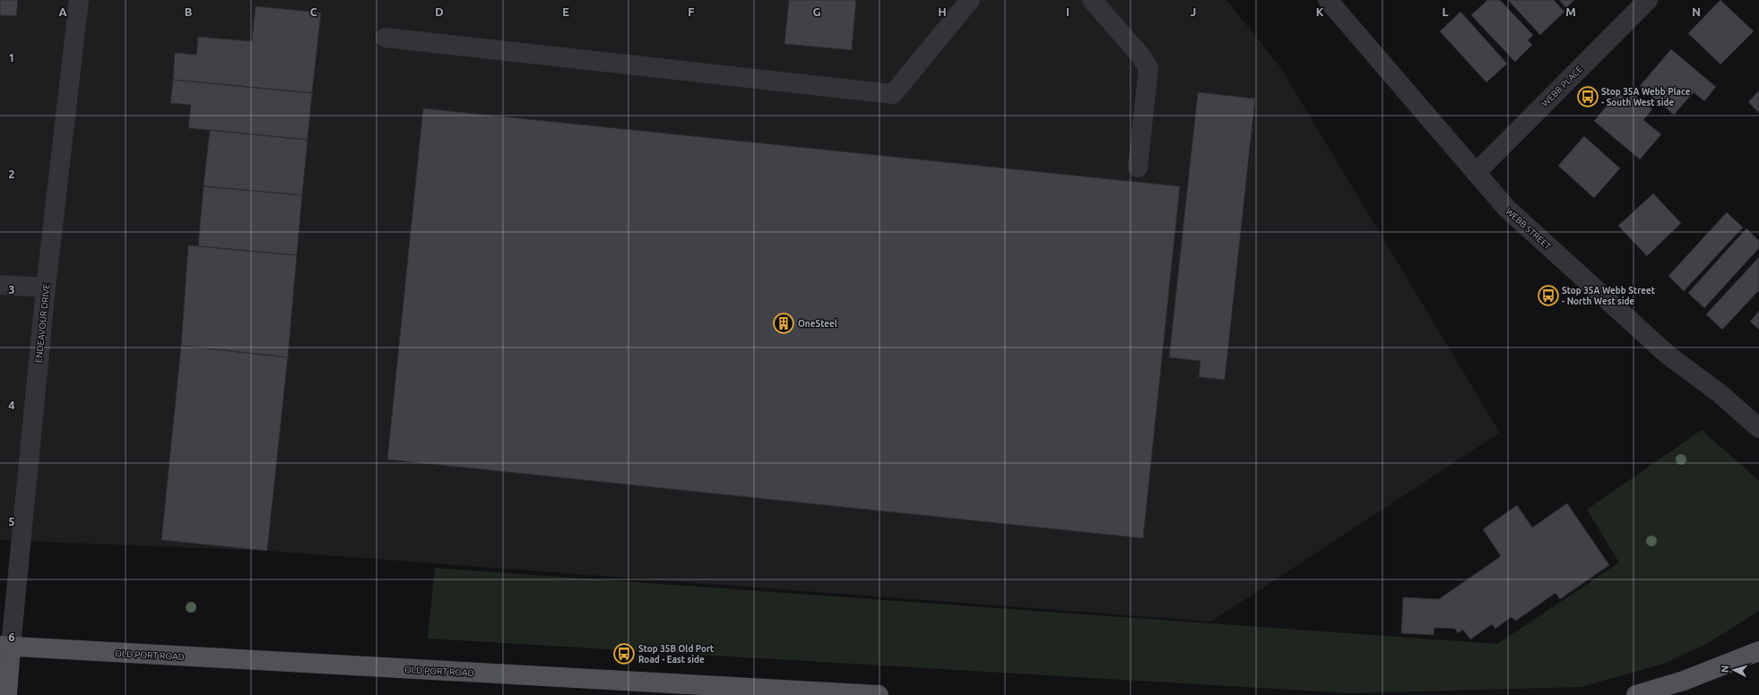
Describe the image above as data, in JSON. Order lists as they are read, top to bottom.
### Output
{
  "streets": {
    "main road": ["OLD PORT ROAD"],
    "street": ["WEBB PLACE", "WEBB STREET", "ENDEAVOUR DRIVE"]
  },
  "crossings": [
    ["WEBB PLACE", "WEBB STREET"],
    ["ENDEAVOUR DRIVE", "OLD PORT ROAD"]
  ],
  "places": {
    "bus stop": ["Stop 35A Webb Place - South West side", "Stop 35A Webb Street - North West side", "Stop 35B Old Port Road - East side"],
    "building": ["OneSteel"]
  },
  "north": "left",
  "grid": {
    "columns": [
      "A",
      "B",
      "C",
      "D",
      "E",
      "F",
      "G",
      "H",
      "I",
      "J",
      "K",
      "L",
      "M",
      "N"
    ],
    "rows": [
      "1",
      "2",
      "3",
      "4",
      "5",
      "6"
    ]
  }
}
